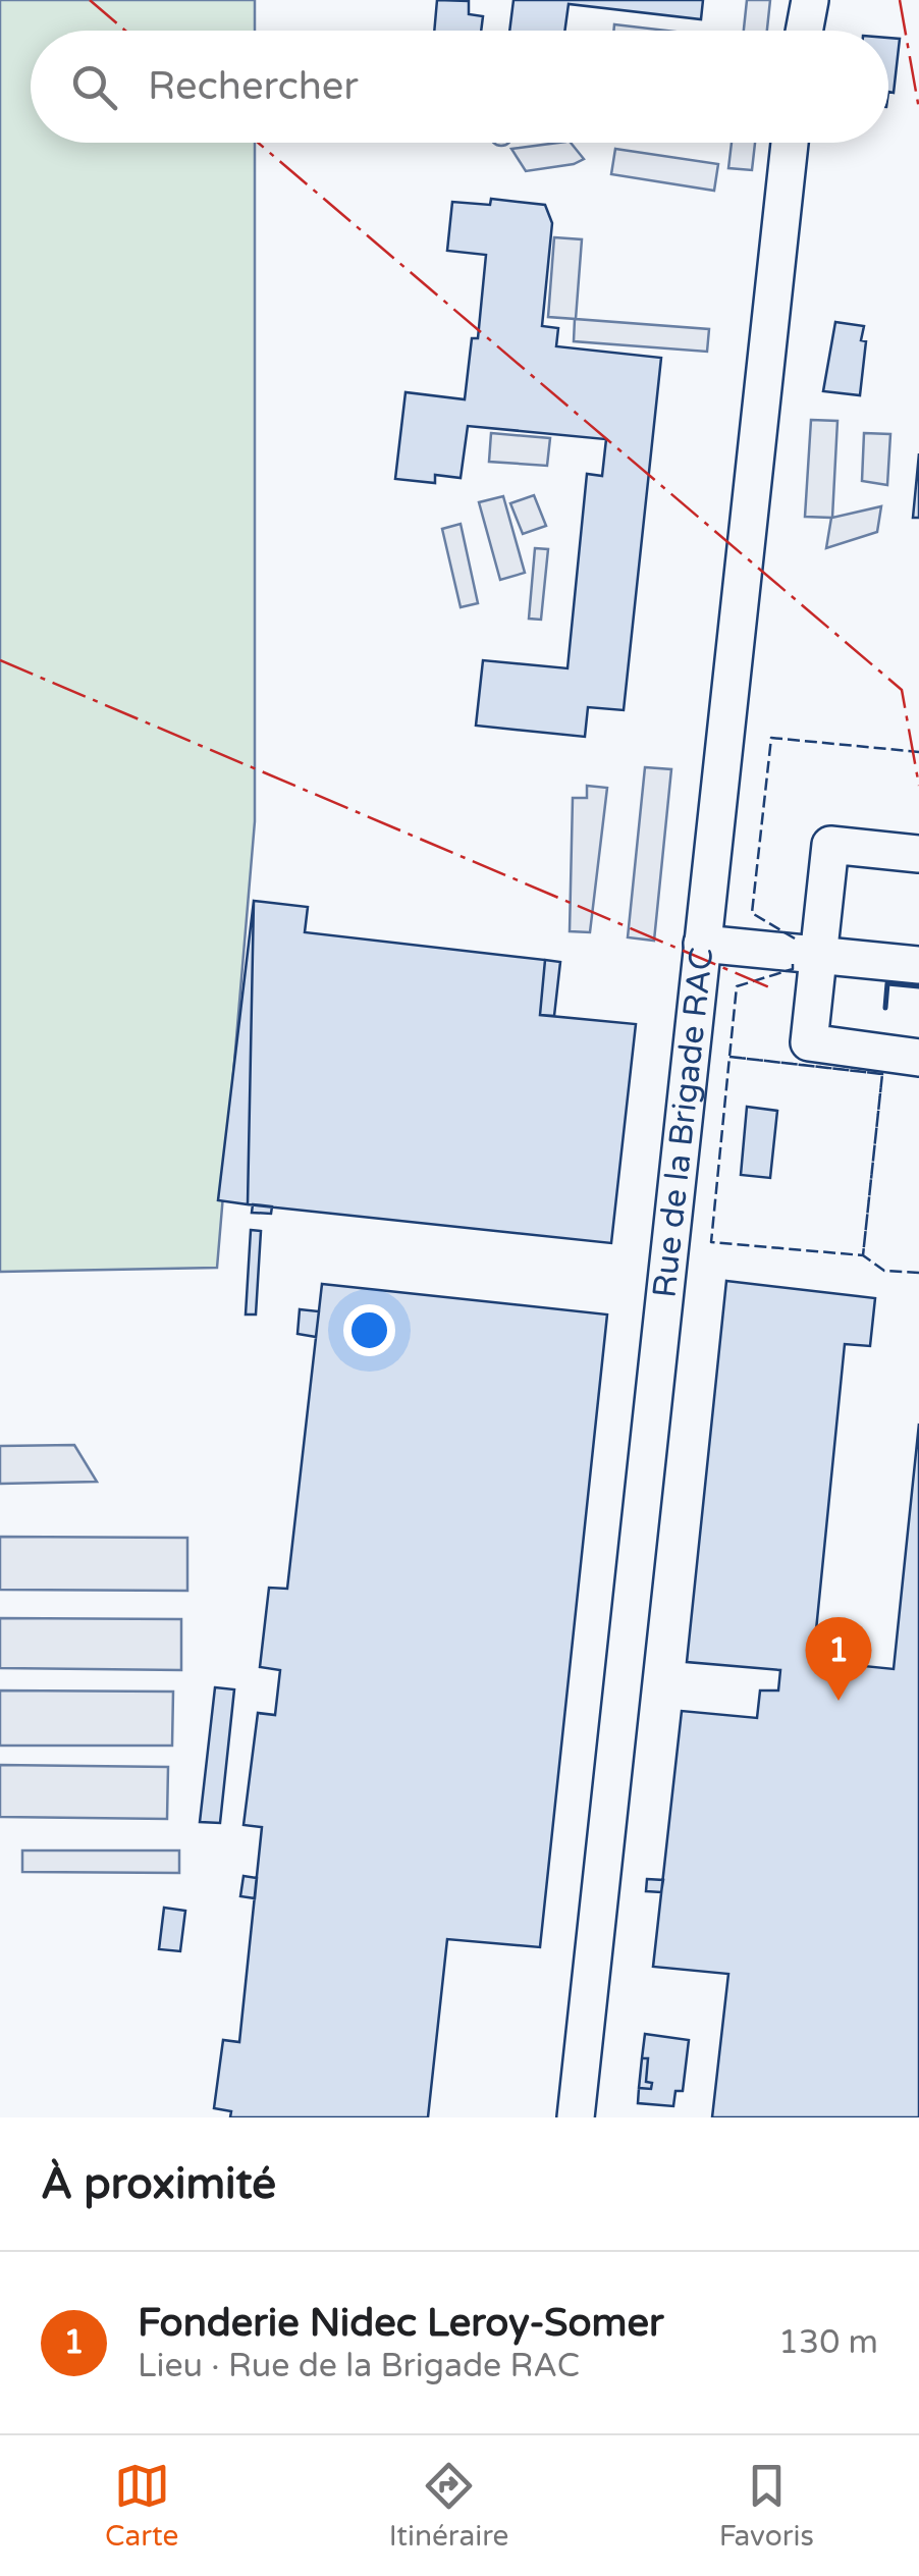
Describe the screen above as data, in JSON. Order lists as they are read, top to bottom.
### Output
{
  "streets": {
    "street": ["Rue de la Brigade RAC"]
  },
  "page": {
    "search": "Rechercher",
    "pins": "1",
    "heading": "À proximité",
    "list": [
      {
        "mark": "1",
        "name": "Fonderie Nidec Leroy-Somer",
        "note": "Lieu · Rue de la Brigade RAC",
        "value": "130 m"
      }
    ],
    "nav": ["Carte", "Itinéraire", "Favoris"]
  }
}
